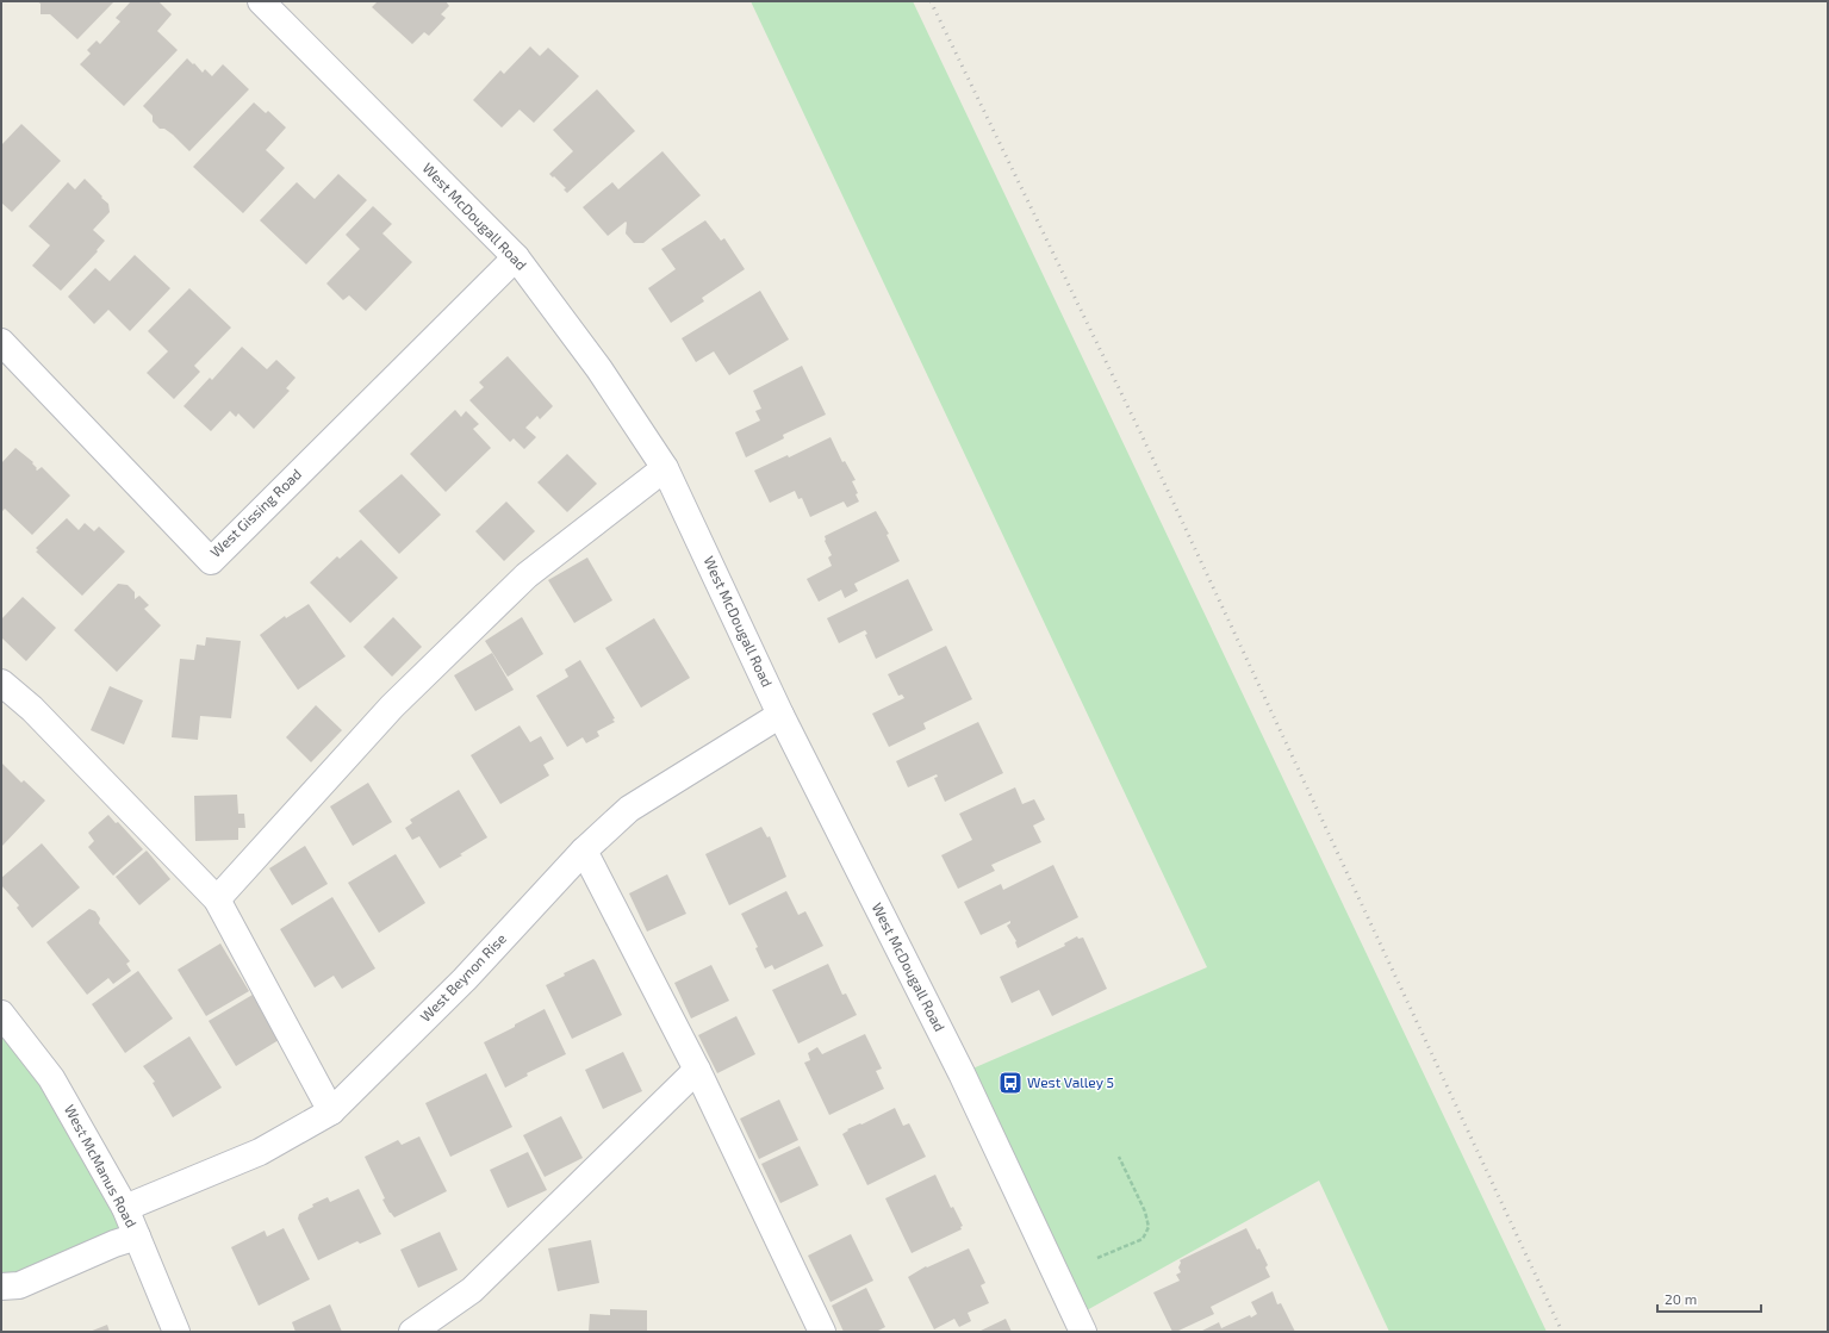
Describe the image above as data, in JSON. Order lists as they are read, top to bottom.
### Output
{
  "streets": {
    "street": [
      "West McDougall Road",
      "West Gissing Road",
      "West Beynon Rise",
      "West McManus Road"
    ]
  },
  "crossings": [
    ["West McDougall Road", "West Gissing Road"],
    ["West McDougall Road", "West Beynon Rise"],
    ["West Beynon Rise", "West McManus Road"]
  ],
  "places": {
    "bus stop": ["West Valley 5"]
  },
  "scale_bar": "20 m"
}
